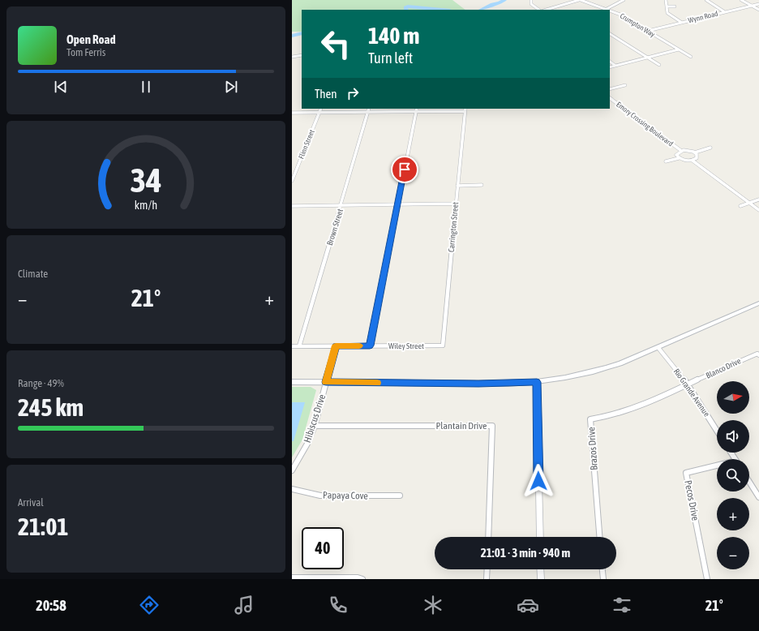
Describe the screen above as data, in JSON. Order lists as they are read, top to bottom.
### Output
{
  "streets": {
    "street": [
      "Wynn Road",
      "Crumpton Way",
      "Emory Crossing Boulevard",
      "Flinn Street",
      "Brown Street",
      "Carrington Street",
      "Wiley Street",
      "Blanco Drive",
      "Rio Grande Avenue",
      "Hibiscus Drive",
      "Plantain Drive",
      "Brazos Drive",
      "Papaya Cove",
      "Pecos Drive"
    ]
  },
  "crossings": [
    ["Wynn Road", "Crumpton Way"],
    ["Brown Street", "Wiley Street"],
    ["Carrington Street", "Wiley Street"],
    ["Wiley Street", "Hibiscus Drive"],
    ["Blanco Drive", "Rio Grande Avenue"],
    ["Blanco Drive", "Brazos Drive"],
    ["Rio Grande Avenue", "Brazos Drive"],
    ["Hibiscus Drive", "Plantain Drive"]
  ],
  "north": "right",
  "page": {
    "turn": ["140 m", "Turn left"],
    "song": ["Open Road", "Tom Ferris"],
    "then": "Then",
    "tile": [
      "Climate",
      ["Range · 49%", "245 km"],
      ["Arrival", "21:01"]
    ],
    "heat": ["−", "21°", "+"],
    "map_buttons": ["+", "−"],
    "limit": "40",
    "trip": "21:01 · 3 min · 940 m",
    "tabs": ["20:58", "21°"],
    "gauge": ["34", "km/h"]
  }
}
